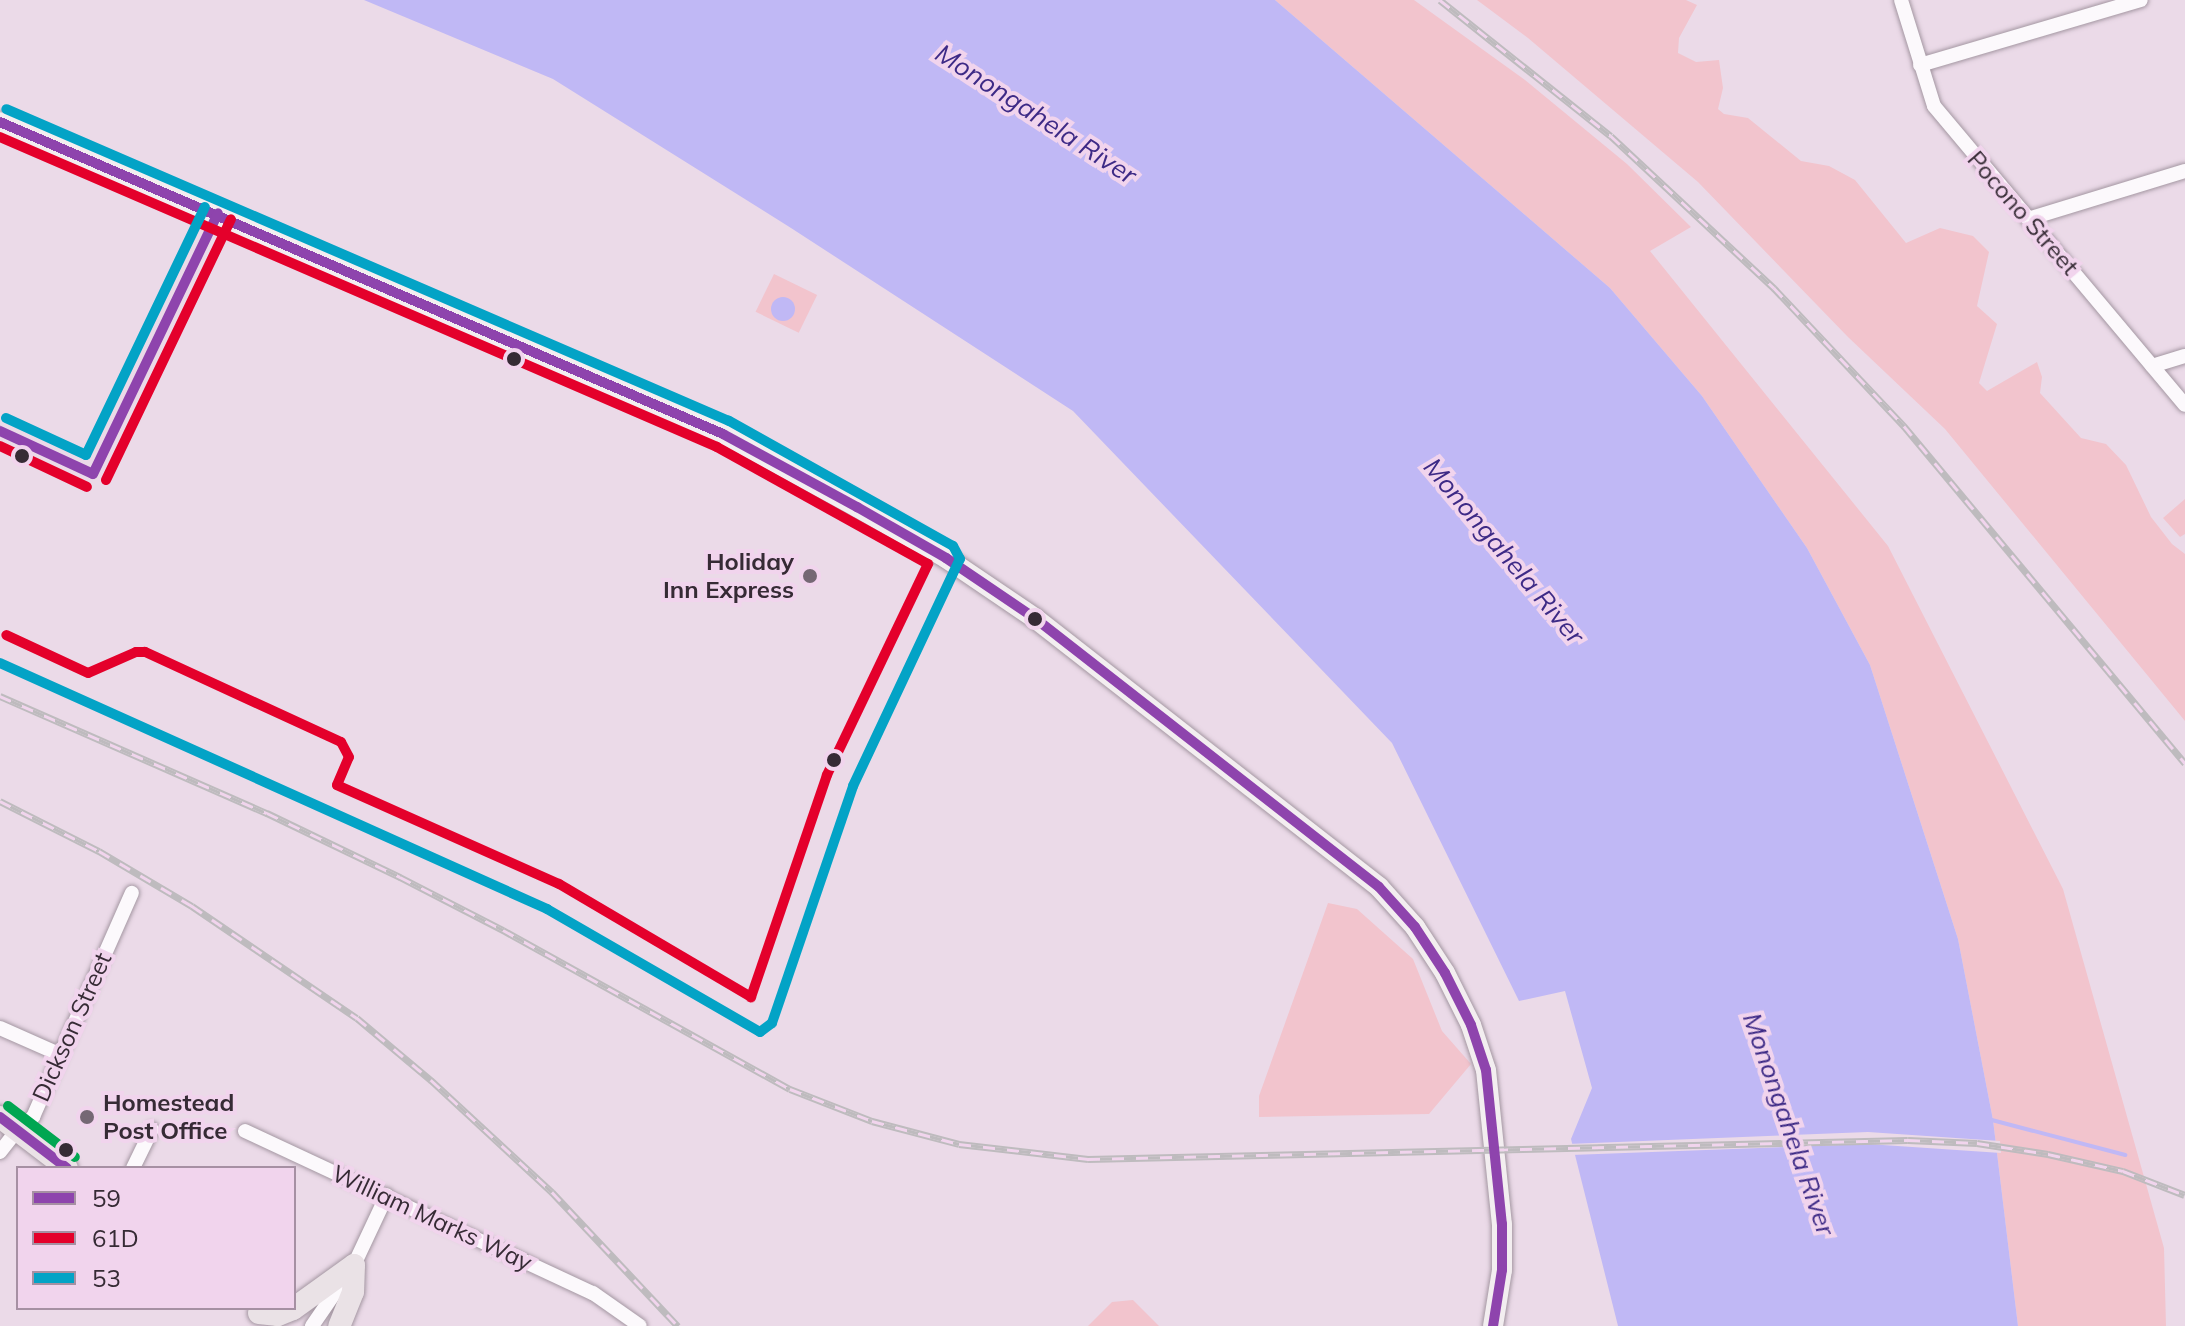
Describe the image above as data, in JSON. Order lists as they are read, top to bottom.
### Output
{
  "streets": {
    "street": ["Pocono Street", "Dickson Street", "William Marks Way"]
  },
  "water": ["Monongahela River"],
  "places": ["Holiday Inn Express", "Homestead Post Office"],
  "lines": ["transit line 53", "transit line 59", "transit line 61D"],
  "legend": ["59", "61D", "53"]
}
